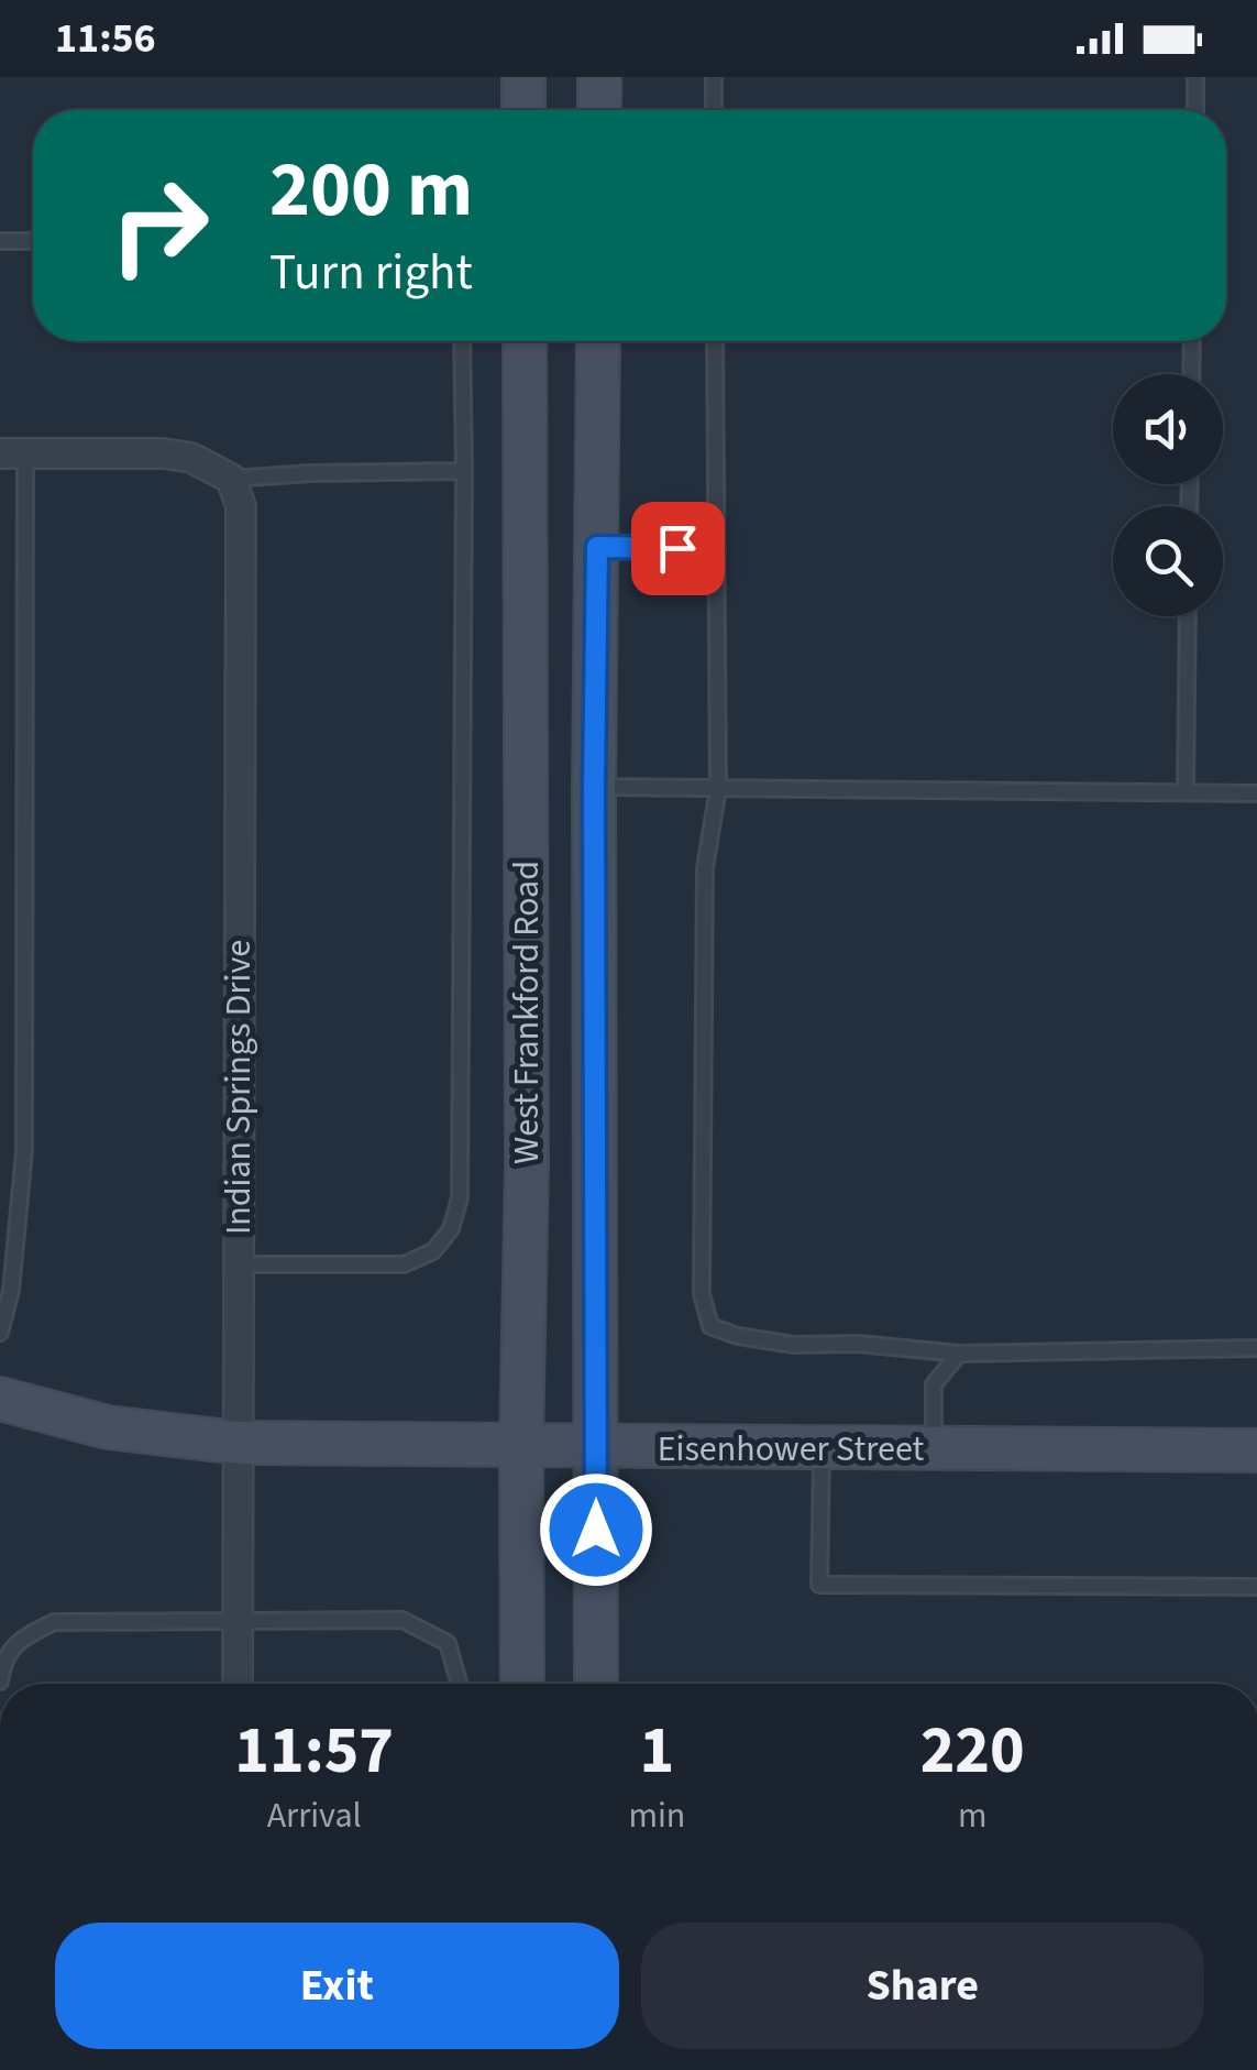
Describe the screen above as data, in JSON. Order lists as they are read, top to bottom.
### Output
{
  "streets": {
    "main road": ["West Frankford Road", "Eisenhower Street"],
    "street": ["Indian Springs Drive"]
  },
  "crossings": [
    ["West Frankford Road", "Eisenhower Street"],
    ["Indian Springs Drive", "Eisenhower Street"]
  ],
  "page": {
    "status": "11:56",
    "turn": ["200 m", "Turn right"],
    "eta": [
      "11:57",
      "Arrival",
      "1",
      "min",
      "220",
      "m"
    ],
    "buttons": ["Exit", "Share"]
  }
}
